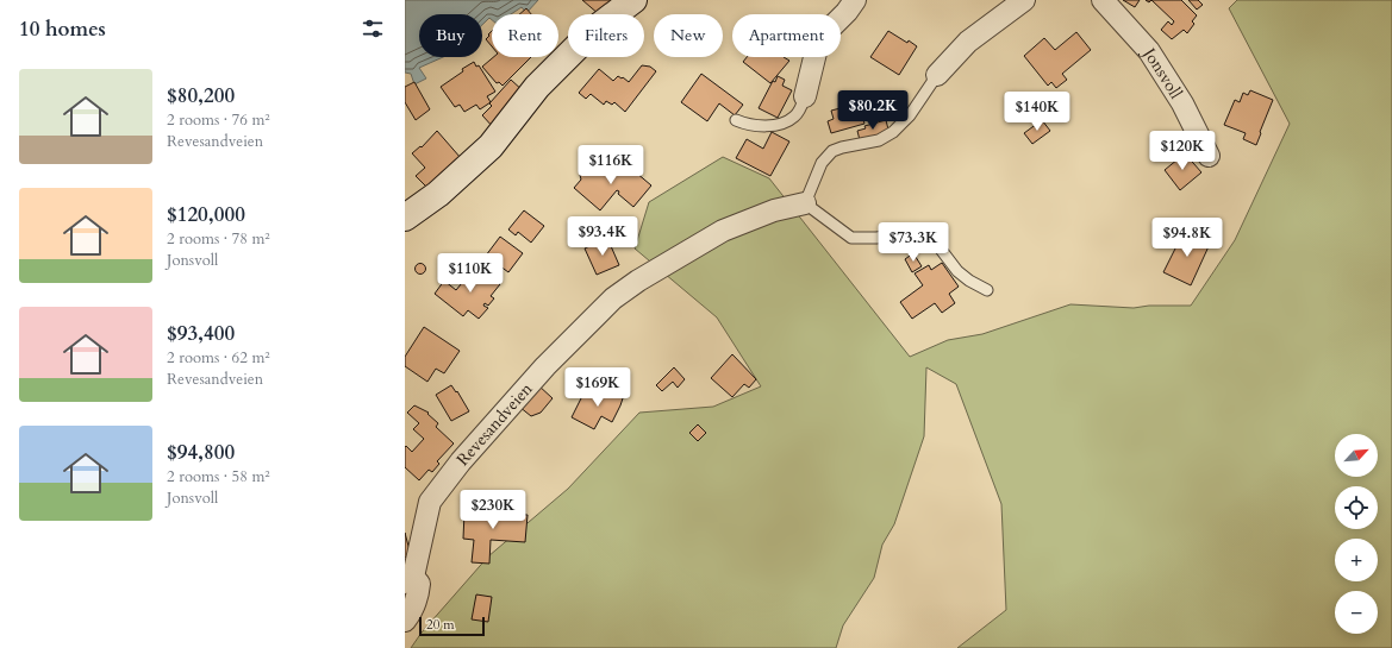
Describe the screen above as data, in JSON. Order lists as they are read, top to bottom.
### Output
{
  "streets": {
    "street": ["Jonsvoll", "Revesandveien"]
  },
  "scale_bar": "20 m",
  "north": "top right",
  "page": {
    "heading": "10 homes",
    "chip": [
      "Buy",
      "Rent",
      "Filters",
      "New",
      "Apartment"
    ],
    "list": [
      {
        "name": "$80,200",
        "note": "2 rooms · 76 m² · Revesandveien"
      },
      {
        "name": "$120,000",
        "note": "2 rooms · 78 m² · Jonsvoll"
      },
      {
        "name": "$93,400",
        "note": "2 rooms · 62 m² · Revesandveien"
      },
      {
        "name": "$94,800",
        "note": "2 rooms · 58 m² · Jonsvoll"
      }
    ],
    "price": [
      "$80.2K",
      "$140K",
      "$120K",
      "$116K",
      "$93.4K",
      "$94.8K",
      "$73.3K",
      "$110K",
      "$169K",
      "$230K"
    ],
    "map_buttons": ["+", "−"],
    "scale": "20 m"
  }
}
